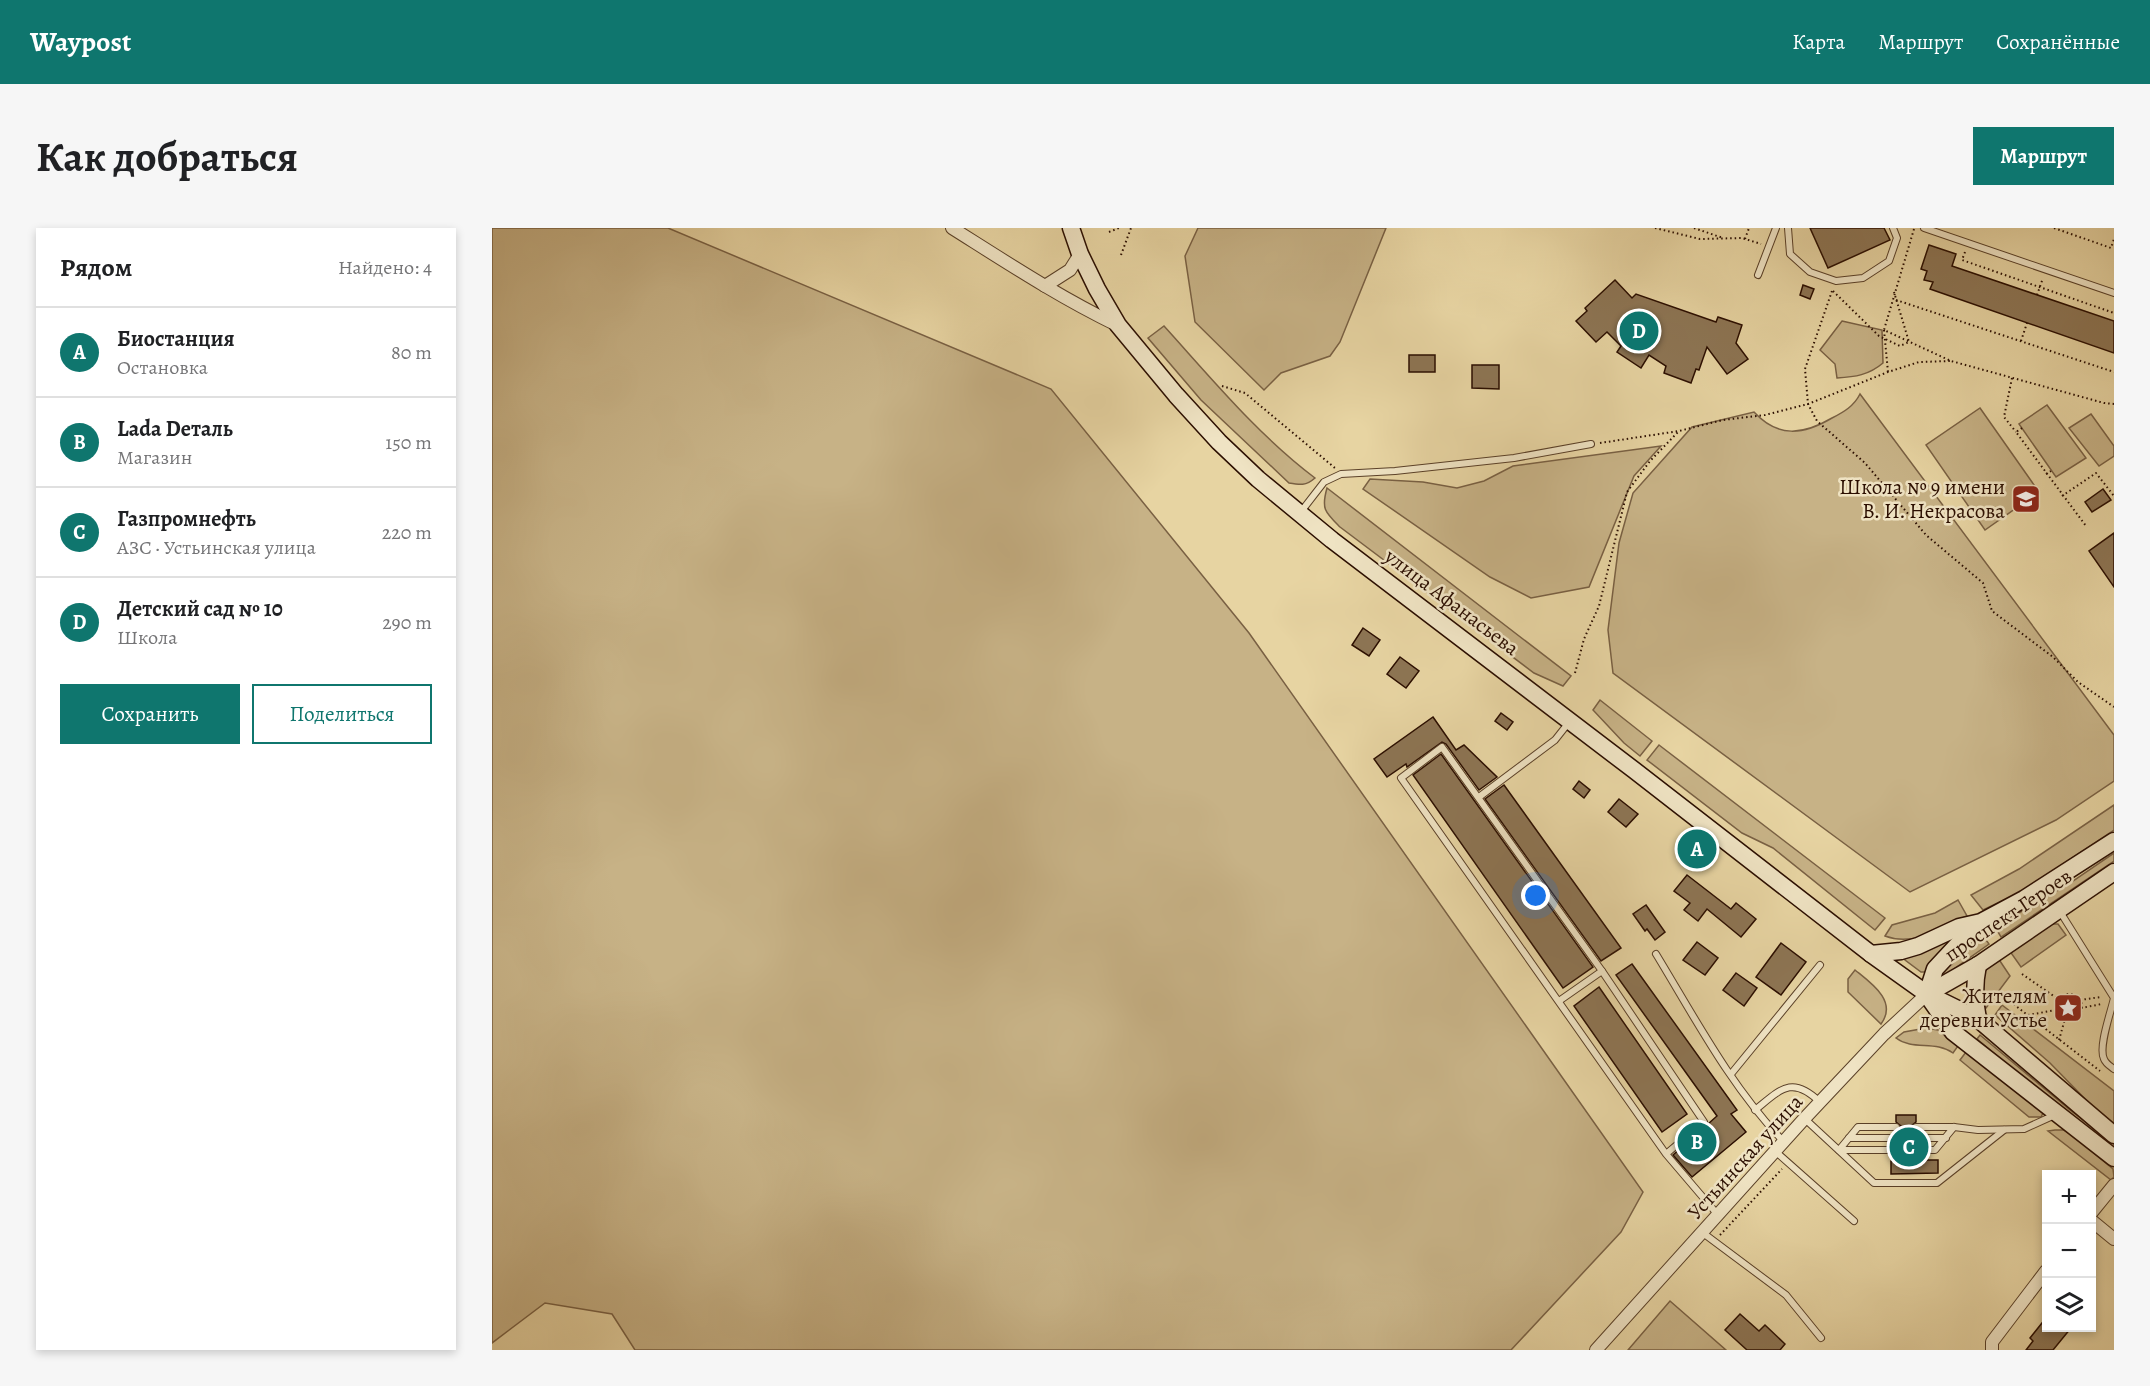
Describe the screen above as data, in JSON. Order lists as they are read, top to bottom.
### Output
{
  "streets": {
    "main road": ["улица Афанасьева", "проспект Героев"],
    "street": ["Устьинская улица"]
  },
  "crossings": [
    ["улица Афанасьева", "проспект Героев"],
    ["улица Афанасьева", "Устьинская улица"],
    ["проспект Героев", "Устьинская улица"]
  ],
  "places": {
    "school or university": ["Школа № 9 имени В. И. Некрасова"],
    "place": ["Жителям деревни Устье"]
  },
  "page": {
    "header": "Waypost",
    "nav": ["Карта", "Маршрут", "Сохранённые"],
    "buttons": [
      "Маршрут",
      ["Сохранить", "Поделиться"]
    ],
    "title": "Как добраться",
    "heading": ["Рядом", "Найдено: 4"],
    "list": [
      {
        "mark": "A",
        "name": "Биостанция",
        "note": "Остановка",
        "value": "80 m"
      },
      {
        "mark": "B",
        "name": "Lada Dеталь",
        "note": "Магазин",
        "value": "150 m"
      },
      {
        "mark": "C",
        "name": "Газпромнефть",
        "note": "АЗС · Устьинская улица",
        "value": "220 m"
      },
      {
        "mark": "D",
        "name": "Детский сад № 10",
        "note": "Школа",
        "value": "290 m"
      }
    ],
    "pins": [
      "D",
      "A",
      "B",
      "C"
    ],
    "map_buttons": ["+", "−"]
  }
}
